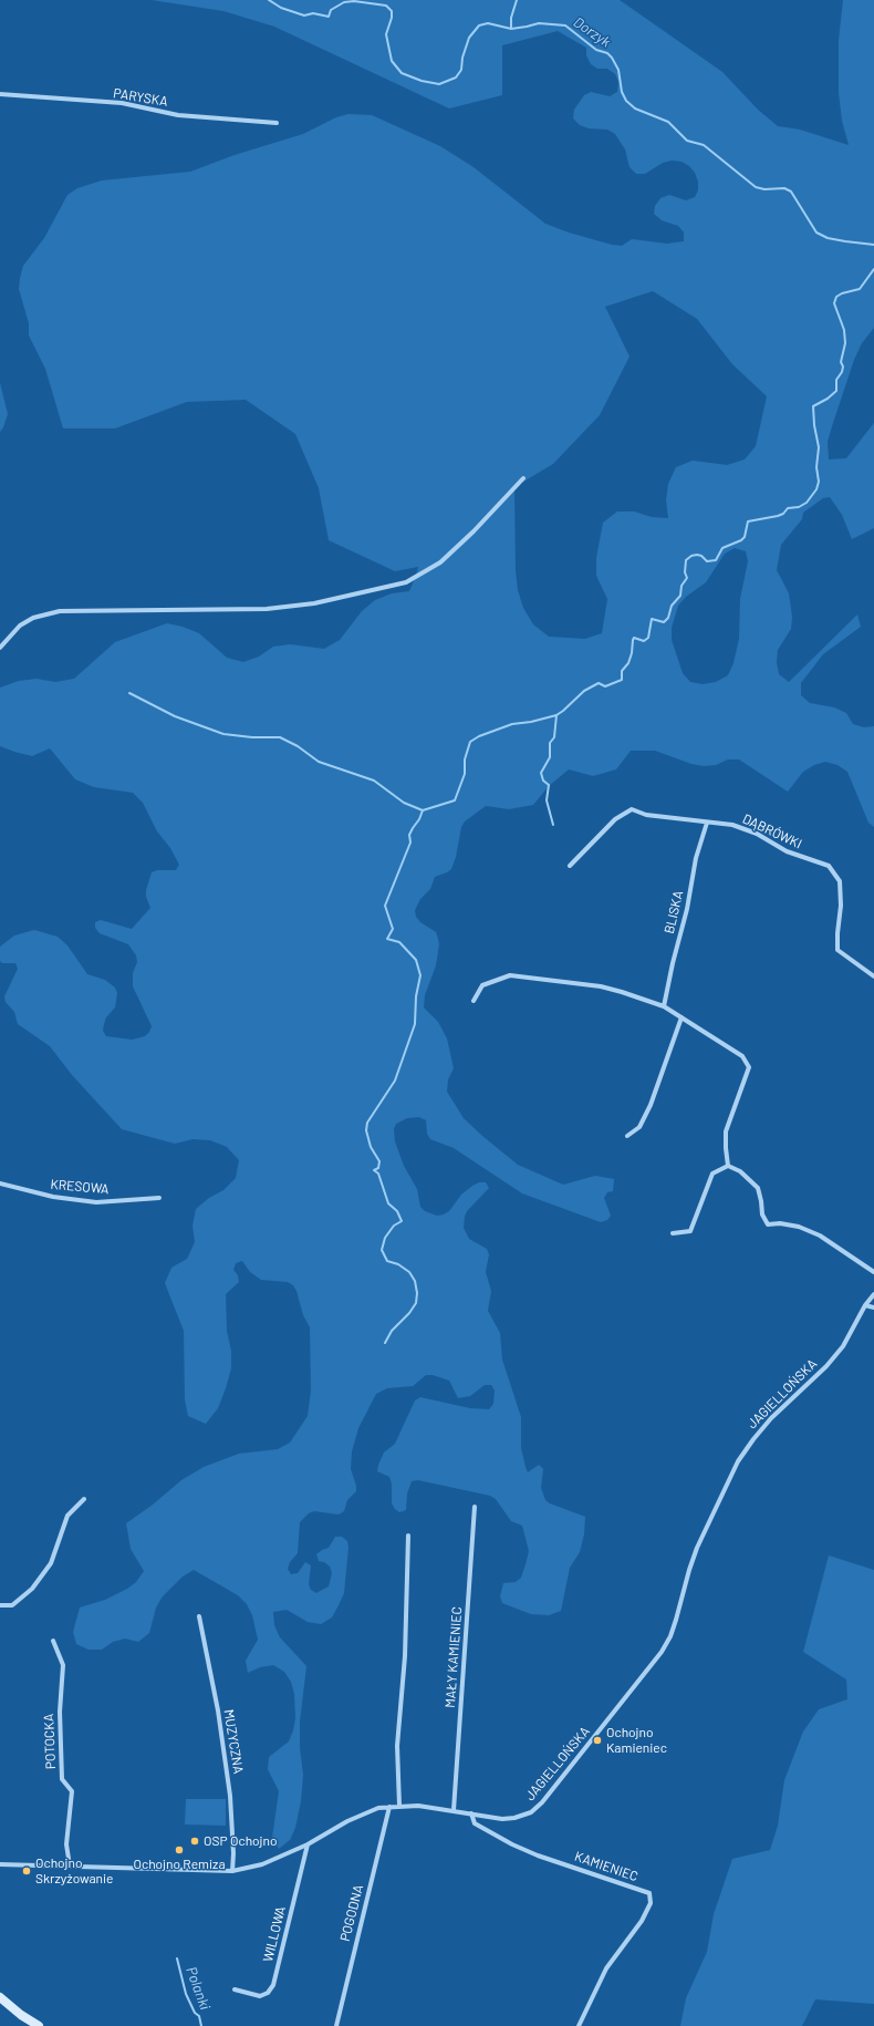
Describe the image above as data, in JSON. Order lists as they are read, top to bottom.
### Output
{
  "streets": {
    "street": [
      "PARYSKA",
      "DĄBRÓWKI",
      "BLISKA",
      "KRESOWA",
      "JAGIELLOŃSKA",
      "MAŁY KAMIENIEC",
      "POTOCKA",
      "MUZYCZNA",
      "KAMIENIEC",
      "POGODNA",
      "WILLOWA"
    ]
  },
  "crossings": [
    ["DĄBRÓWKI", "BLISKA"],
    ["JAGIELLOŃSKA", "MAŁY KAMIENIEC"],
    ["JAGIELLOŃSKA", "POTOCKA"],
    ["JAGIELLOŃSKA", "MUZYCZNA"],
    ["JAGIELLOŃSKA", "KAMIENIEC"],
    ["JAGIELLOŃSKA", "POGODNA"],
    ["JAGIELLOŃSKA", "WILLOWA"]
  ],
  "water": ["Dorzyk", "Polanki"],
  "places": [
    "Ochojno Kamieniec",
    "OSP Ochojno",
    "Ochojno Remiza",
    "Ochojno Skrzyżowanie"
  ]
}
